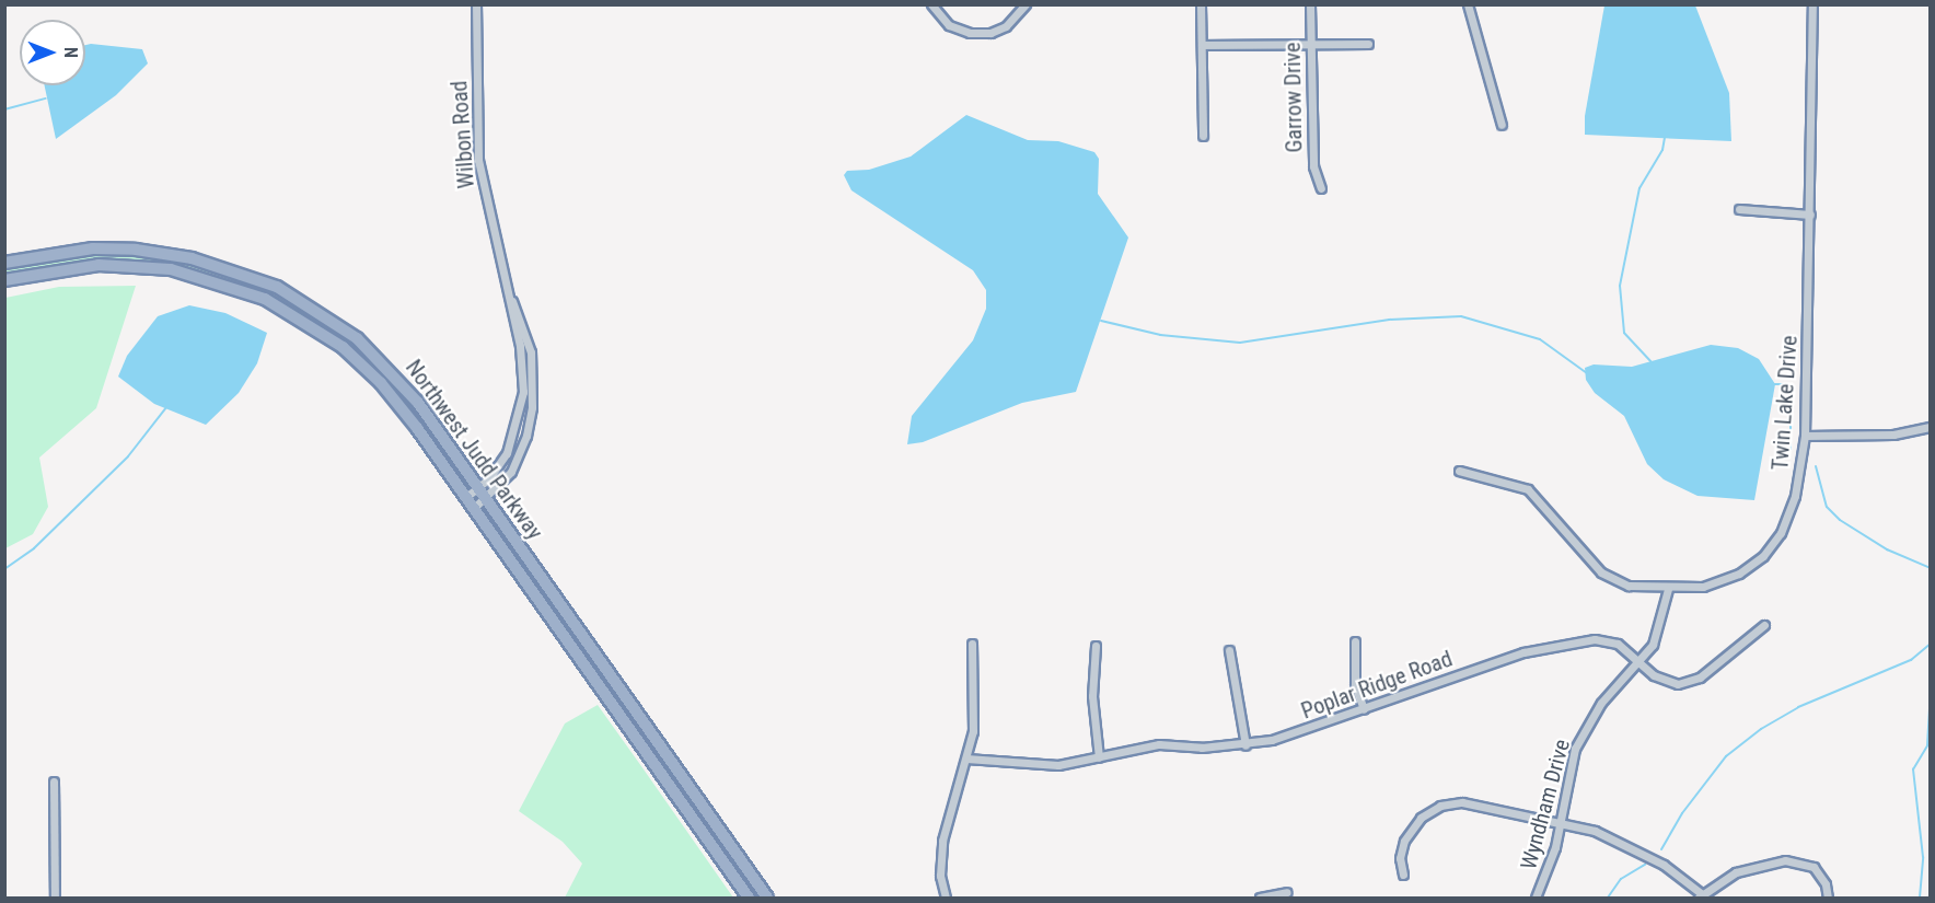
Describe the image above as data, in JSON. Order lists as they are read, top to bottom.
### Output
{
  "streets": {
    "highway": ["Northwest Judd Parkway"],
    "street": [
      "Garrow Drive",
      "Wilbon Road",
      "Twin Lake Drive",
      "Poplar Ridge Road",
      "Wyndham Drive"
    ]
  },
  "crossings": [
    ["Wilbon Road", "Northwest Judd Parkway"],
    ["Twin Lake Drive", "Wyndham Drive"],
    ["Poplar Ridge Road", "Wyndham Drive"]
  ],
  "north": "right"
}
